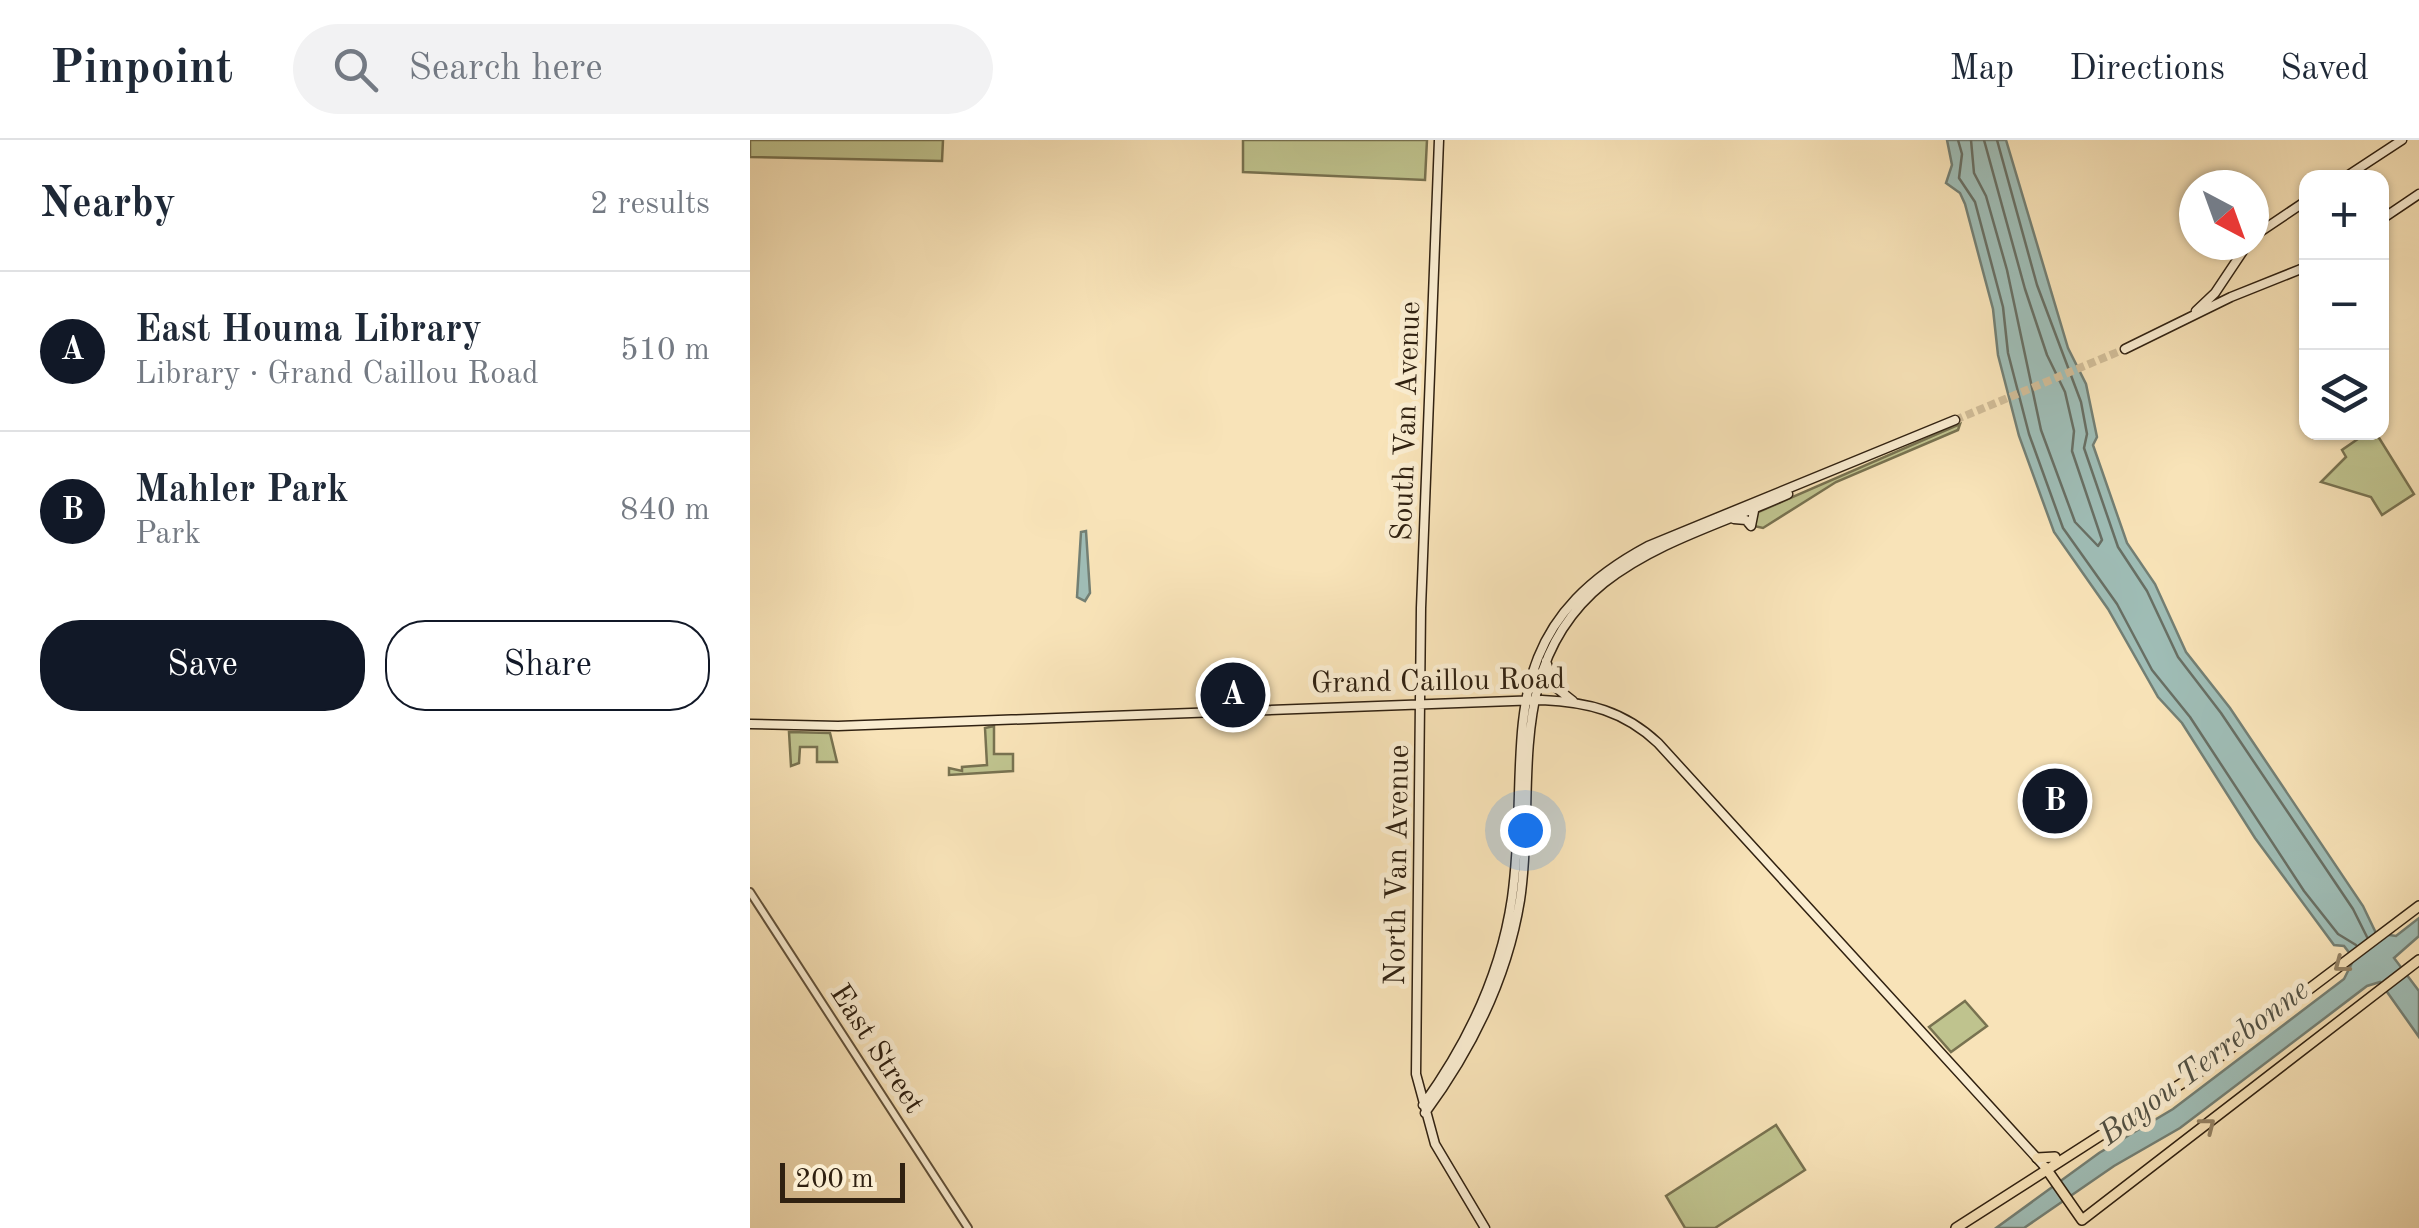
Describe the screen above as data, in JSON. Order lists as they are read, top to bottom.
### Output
{
  "streets": {
    "main road": ["South Van Avenue", "Grand Caillou Road", "North Van Avenue"],
    "street": ["East Street"]
  },
  "crossings": [
    ["South Van Avenue", "Grand Caillou Road"],
    ["South Van Avenue", "North Van Avenue"],
    ["Grand Caillou Road", "North Van Avenue"]
  ],
  "water": ["Bayou Terrebonne"],
  "scale_bar": "200 m",
  "north": "bottom right",
  "page": {
    "header": "Pinpoint",
    "search": "Search here",
    "nav": ["Map", "Directions", "Saved"],
    "heading": ["Nearby", "2 results"],
    "map_buttons": ["+", "−"],
    "list": [
      {
        "mark": "A",
        "name": "East Houma Library",
        "note": "Library · Grand Caillou Road",
        "value": "510 m"
      },
      {
        "mark": "B",
        "name": "Mahler Park",
        "note": "Park",
        "value": "840 m"
      }
    ],
    "buttons": ["Save", "Share"],
    "pins": ["A", "B"],
    "scale": "200 m"
  }
}
